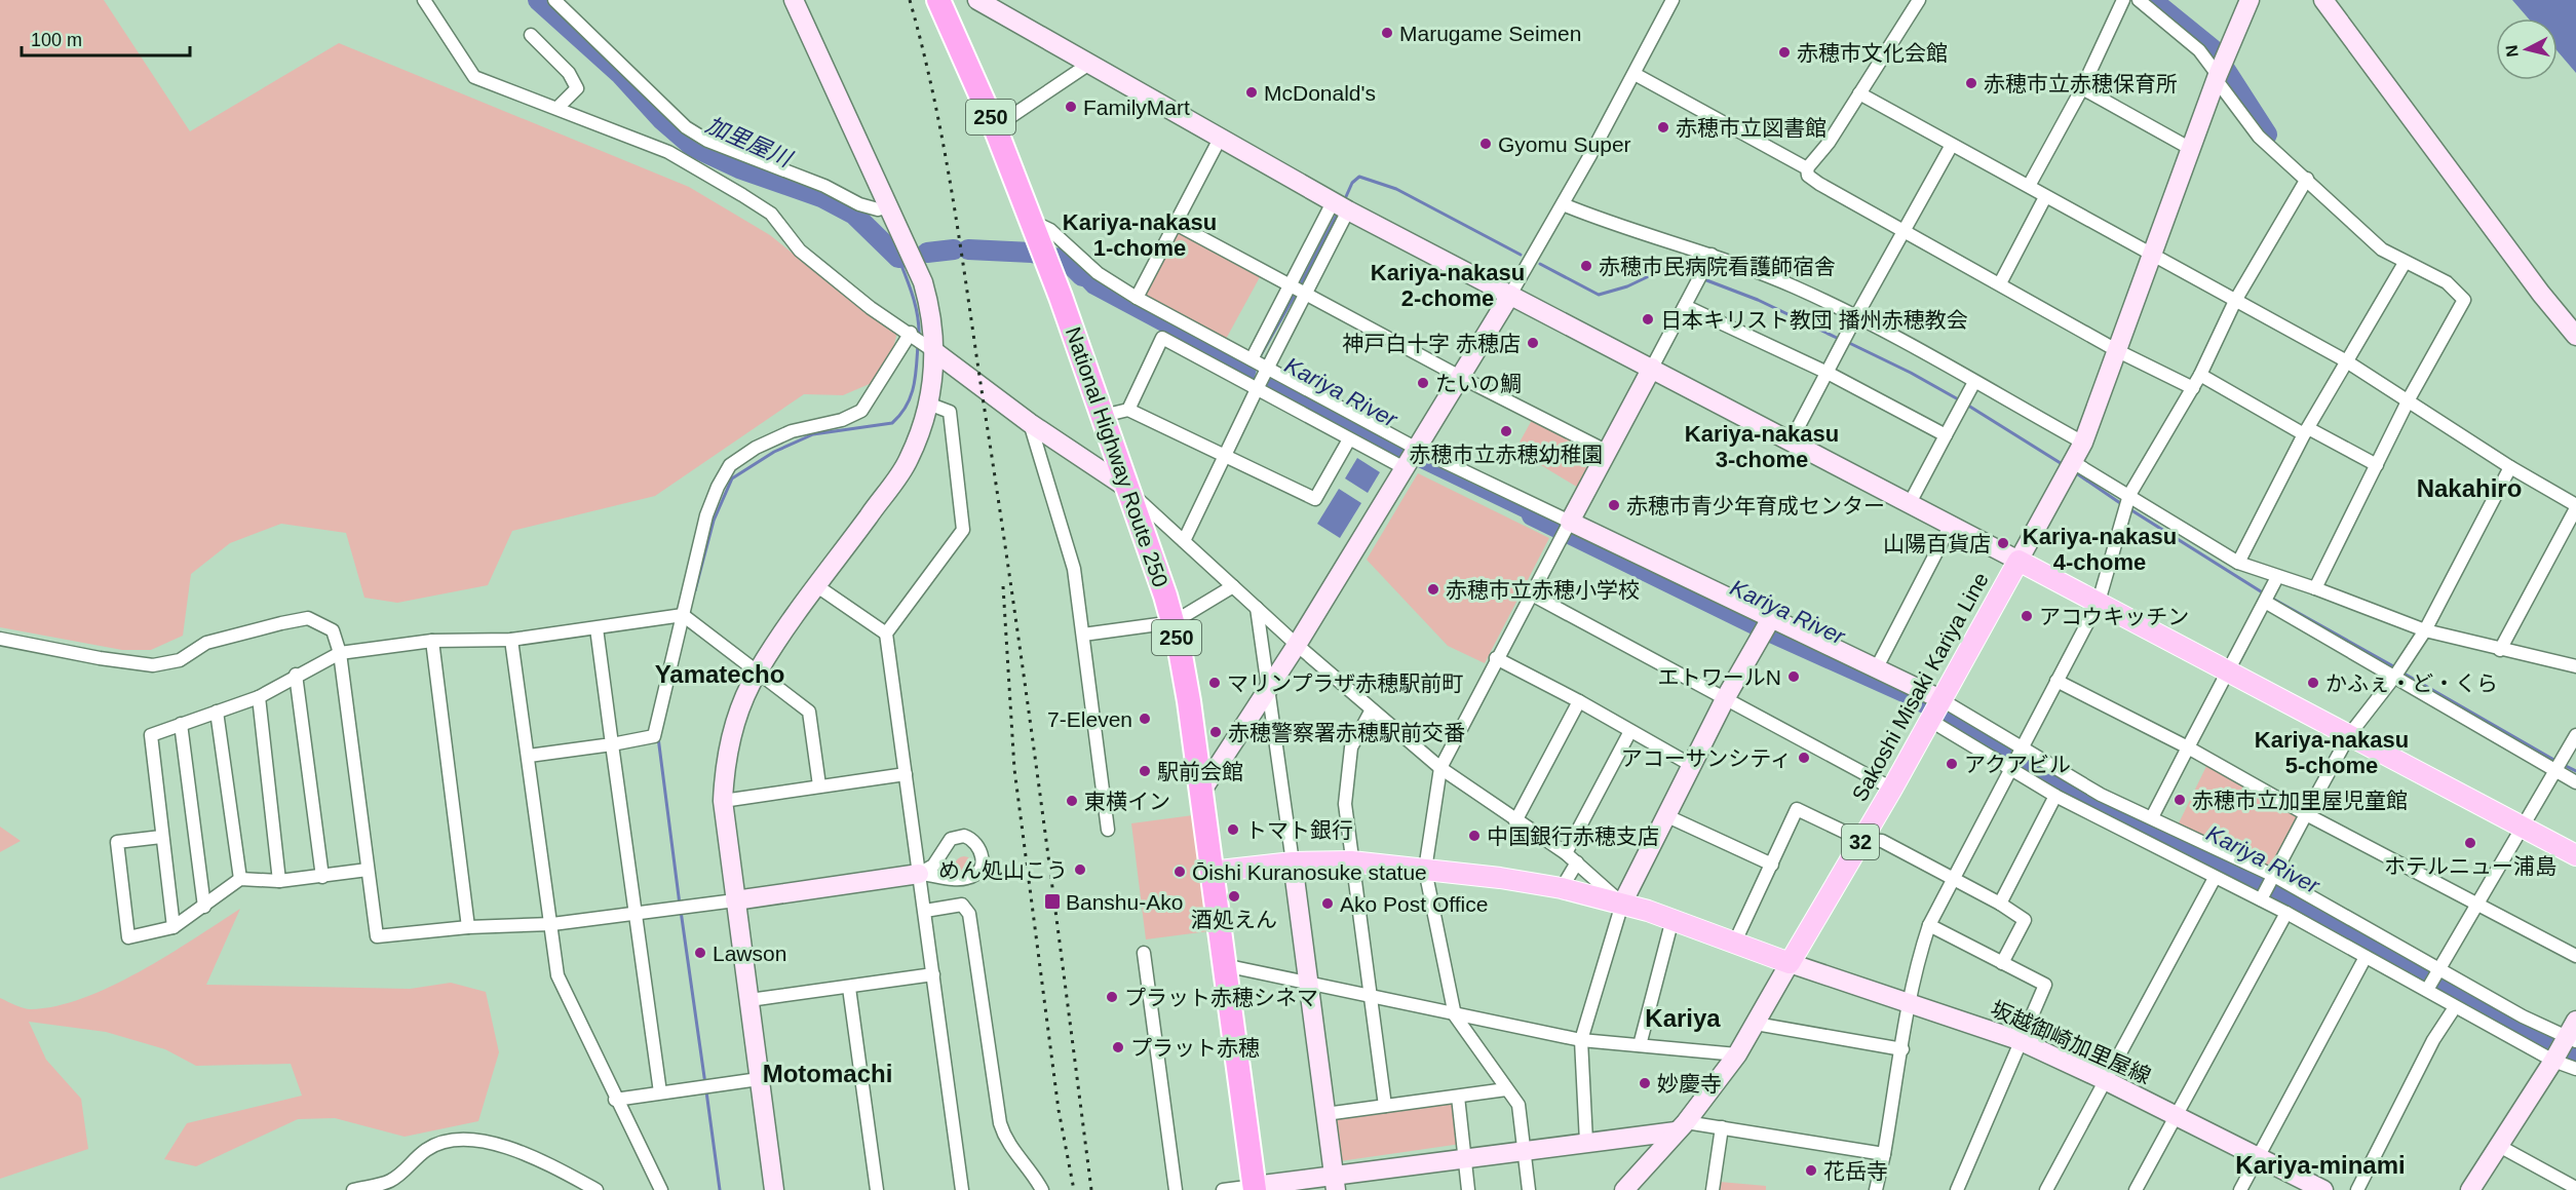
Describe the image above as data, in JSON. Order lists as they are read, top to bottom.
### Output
{
  "streets": {
    "highway": ["250", "National Highway Route 250"],
    "main road": ["Sakoshi Misaki Kariya Line", "32"],
    "street": ["坂越御崎加里屋線"]
  },
  "crossings": [
    ["Sakoshi Misaki Kariya Line", "坂越御崎加里屋線"]
  ],
  "districts": [
    "Kariya-nakasu 1-chome",
    "Kariya-nakasu 2-chome",
    "Kariya-nakasu 3-chome",
    "Nakahiro",
    "Kariya-nakasu 4-chome",
    "Yamatecho",
    "Kariya-nakasu 5-chome",
    "Kariya",
    "Motomachi",
    "Kariya-minami"
  ],
  "water": ["加里屋川", "Kariya River"],
  "places": {
    "other": [
      "Marugame Seimen",
      "赤穂市文化会館",
      "赤穂市立赤穂保育所",
      "McDonald's",
      "FamilyMart",
      "赤穂市立図書館",
      "Gyomu Super",
      "赤穂市民病院看護師宿舎",
      "日本キリスト教団 播州赤穂教会",
      "神戸白十字 赤穂店",
      "たいの鯛",
      "赤穂市立赤穂幼稚園",
      "赤穂市青少年育成センター",
      "山陽百貨店",
      "赤穂市立赤穂小学校",
      "アコウキッチン",
      "エトワールN",
      "マリンプラザ赤穂駅前町",
      "かふぇ・ど・くら",
      "7-Eleven",
      "赤穂警察署赤穂駅前交番",
      "アコーサンシティ",
      "アクアビル",
      "駅前会館",
      "赤穂市立加里屋児童館",
      "東横イン",
      "トマト銀行",
      "中国銀行赤穂支店",
      "ホテルニュー浦島",
      "めん処山こう",
      "Ōishi Kuranosuke statue",
      "酒処えん",
      "Ako Post Office",
      "Lawson",
      "プラット赤穂シネマ",
      "プラット赤穂",
      "妙慶寺",
      "花岳寺"
    ],
    "transit": ["Banshu-Ako"]
  },
  "scale_bar": "100 m",
  "north": "left"
}
